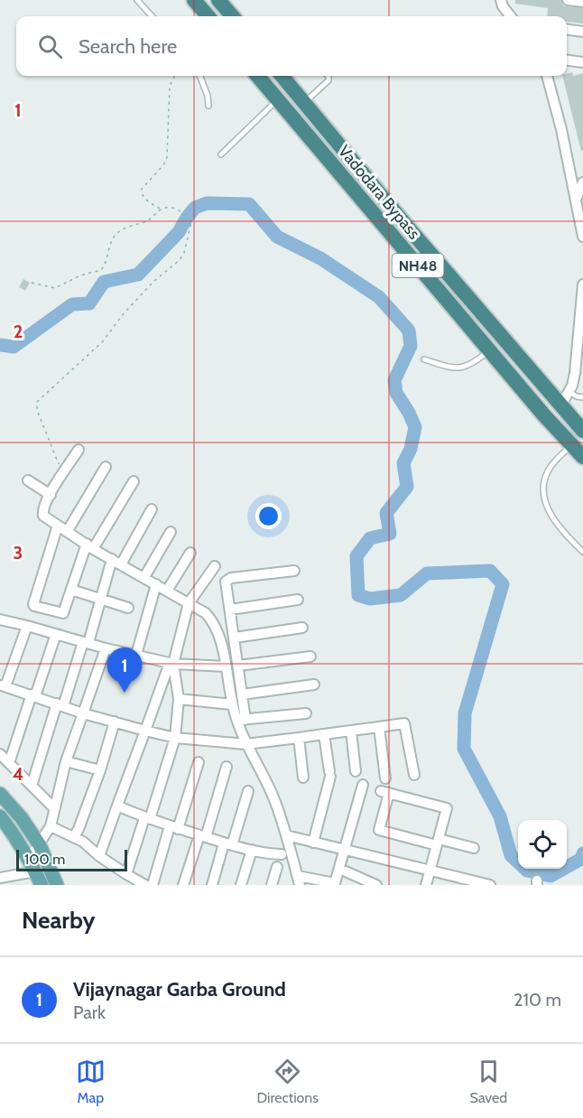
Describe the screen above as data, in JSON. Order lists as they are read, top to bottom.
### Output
{
  "streets": {
    "highway": ["Vadodara Bypass", "NH48"]
  },
  "scale_bar": "100 m",
  "page": {
    "search": "Search here",
    "pins": "1",
    "scale": "100 m",
    "heading": "Nearby",
    "list": [
      {
        "mark": "1",
        "name": "Vijaynagar Garba Ground",
        "note": "Park",
        "value": "210 m"
      }
    ],
    "nav": ["Map", "Directions", "Saved"]
  },
  "grid": {
    "rows": [
      "1",
      "2",
      "3",
      "4"
    ]
  }
}
